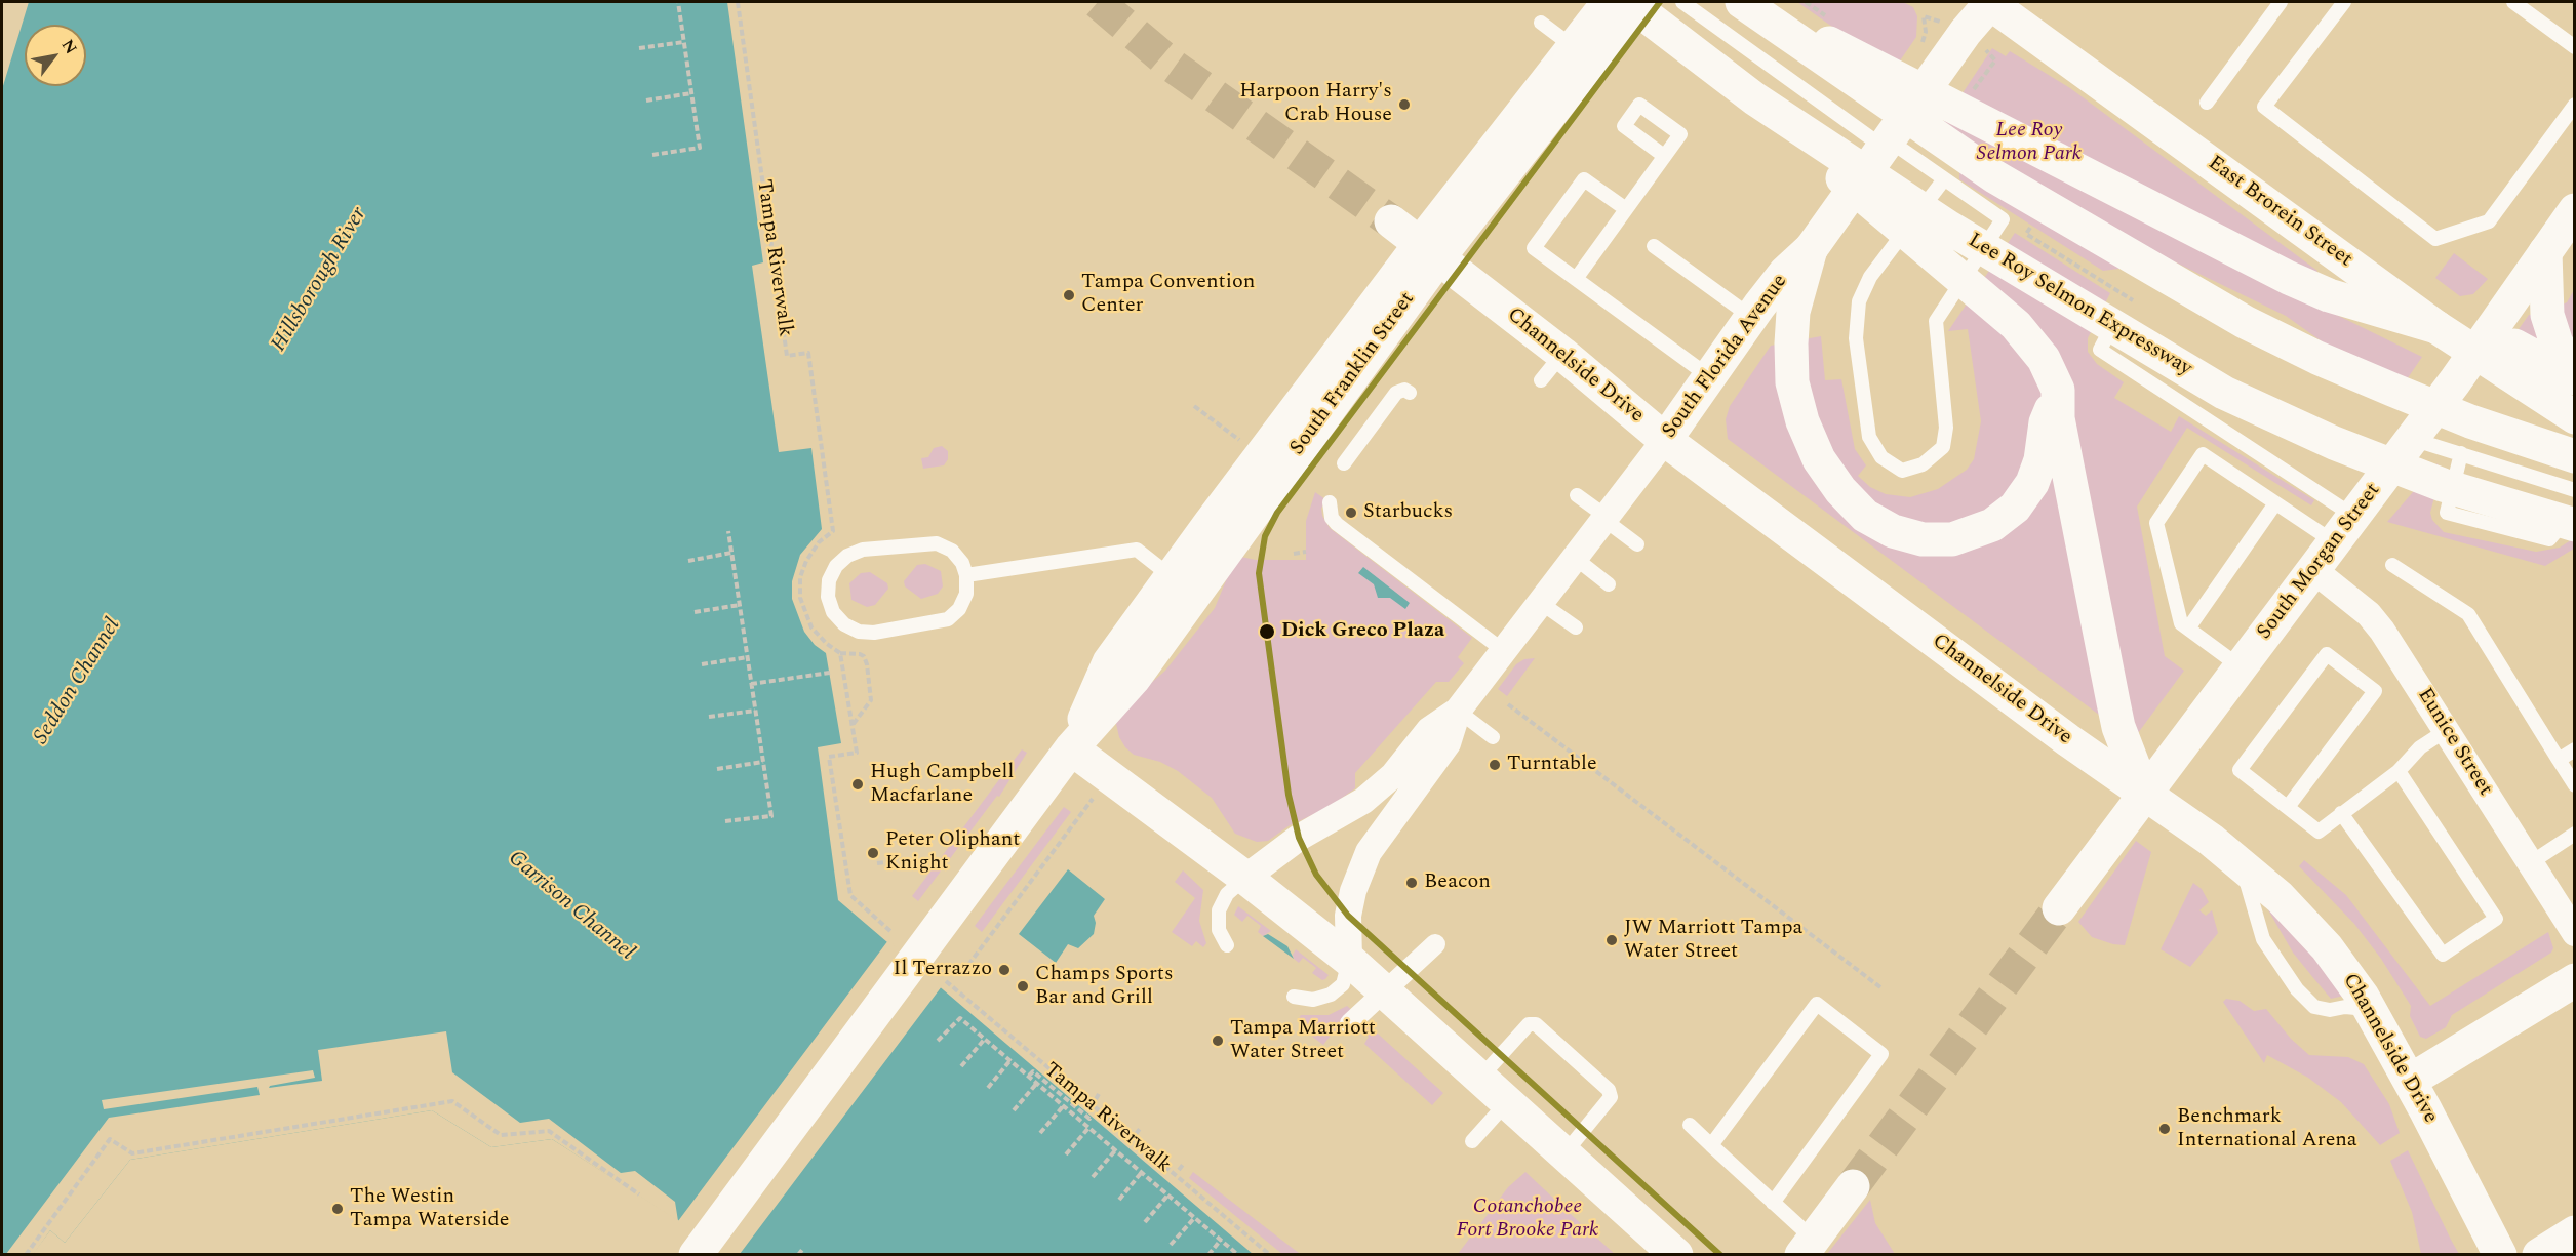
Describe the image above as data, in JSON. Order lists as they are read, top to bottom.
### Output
{
  "streets": {
    "main road": [
      "East Brorein Street",
      "Lee Roy Selmon Expressway",
      "South Florida Avenue",
      "Channelside Drive",
      "South Franklin Street",
      "South Morgan Street"
    ],
    "street": ["Eunice Street"],
    "path": ["Tampa Riverwalk"]
  },
  "crossings": [
    ["East Brorein Street", "South Florida Avenue"],
    ["East Brorein Street", "South Morgan Street"],
    ["South Florida Avenue", "Channelside Drive"],
    ["Channelside Drive", "South Franklin Street"],
    ["Channelside Drive", "South Morgan Street"],
    ["South Morgan Street", "Eunice Street"]
  ],
  "water": ["Hillsborough River", "Seddon Channel", "Garrison Channel"],
  "parks": ["Lee Roy Selmon Park", "Cotanchobee Fort Brooke Park"],
  "places": [
    "Harpoon Harry's Crab House",
    "Tampa Convention Center",
    "Starbucks",
    "Dick Greco Plaza",
    "Turntable",
    "Hugh Campbell Macfarlane",
    "Peter Oliphant Knight",
    "Beacon",
    "JW Marriott Tampa Water Street",
    "Il Terrazzo",
    "Champs Sports Bar and Grill",
    "Tampa Marriott Water Street",
    "Benchmark International Arena",
    "The Westin Tampa Waterside"
  ],
  "north": "top right"
}
